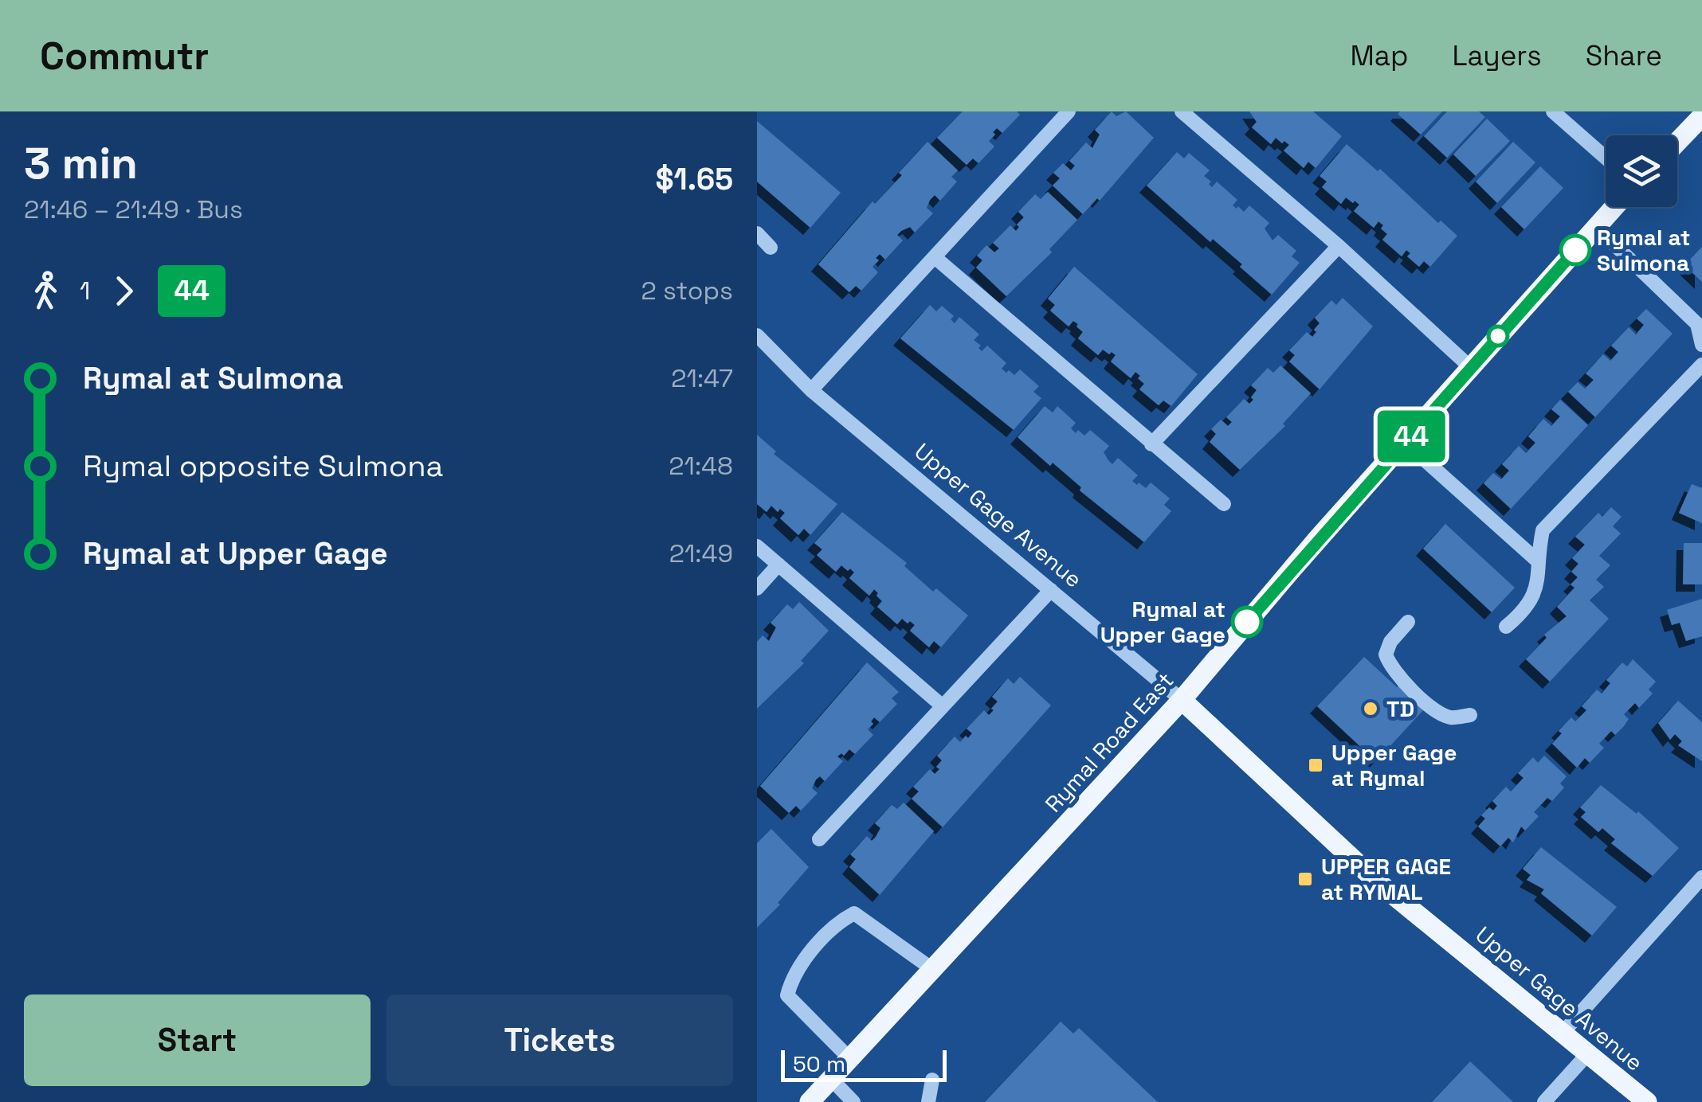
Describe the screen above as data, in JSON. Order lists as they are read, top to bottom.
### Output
{
  "streets": {
    "main road": ["Upper Gage Avenue", "Rymal Road East"]
  },
  "crossings": [
    ["Upper Gage Avenue", "Rymal Road East"]
  ],
  "places": {
    "other": ["Rymal at Sulmona", "Rymal at Upper Gage", "TD"],
    "transit": ["Upper Gage at Rymal", "UPPER GAGE at RYMAL"]
  },
  "lines": ["bus line 44"],
  "scale_bar": "50 m",
  "page": {
    "header": "Commutr",
    "nav": ["Map", "Layers", "Share"],
    "heading": ["3 min", "21:46 – 21:49 · Bus", "$1.65"],
    "on_map": "44",
    "legs": ["1", "44", "2 stops"],
    "list": [
      {
        "name": "Rymal at Sulmona",
        "value": "21:47"
      },
      {
        "name": "Rymal opposite Sulmona",
        "value": "21:48"
      },
      {
        "name": "Rymal at Upper Gage",
        "value": "21:49"
      }
    ],
    "buttons": ["Start", "Tickets"],
    "scale": "50 m"
  }
}
